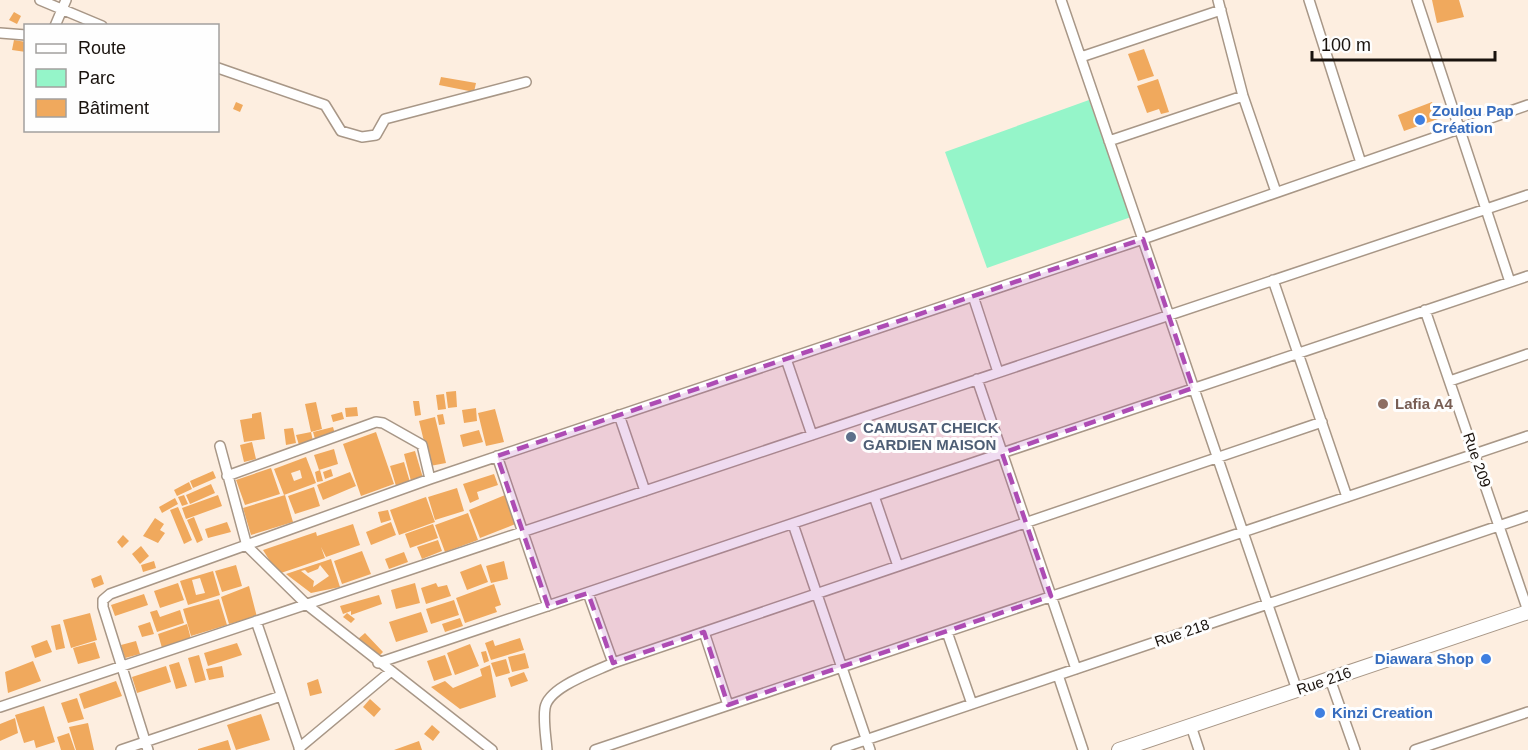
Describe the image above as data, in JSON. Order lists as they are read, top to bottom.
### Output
{
  "streets": {
    "street": ["Rue 209", "Rue 218", "Rue 216"]
  },
  "crossings": [
    ["Rue 209", "Rue 218"],
    ["Rue 209", "Rue 216"]
  ],
  "places": [
    "Zoulou Pap Création",
    "Lafia A4",
    "CAMUSAT CHEICK GARDIEN MAISON",
    "Diawara Shop",
    "Kinzi Creation"
  ],
  "legend": ["Route", "Parc", "Bâtiment"],
  "scale_bar": "100 m"
}
